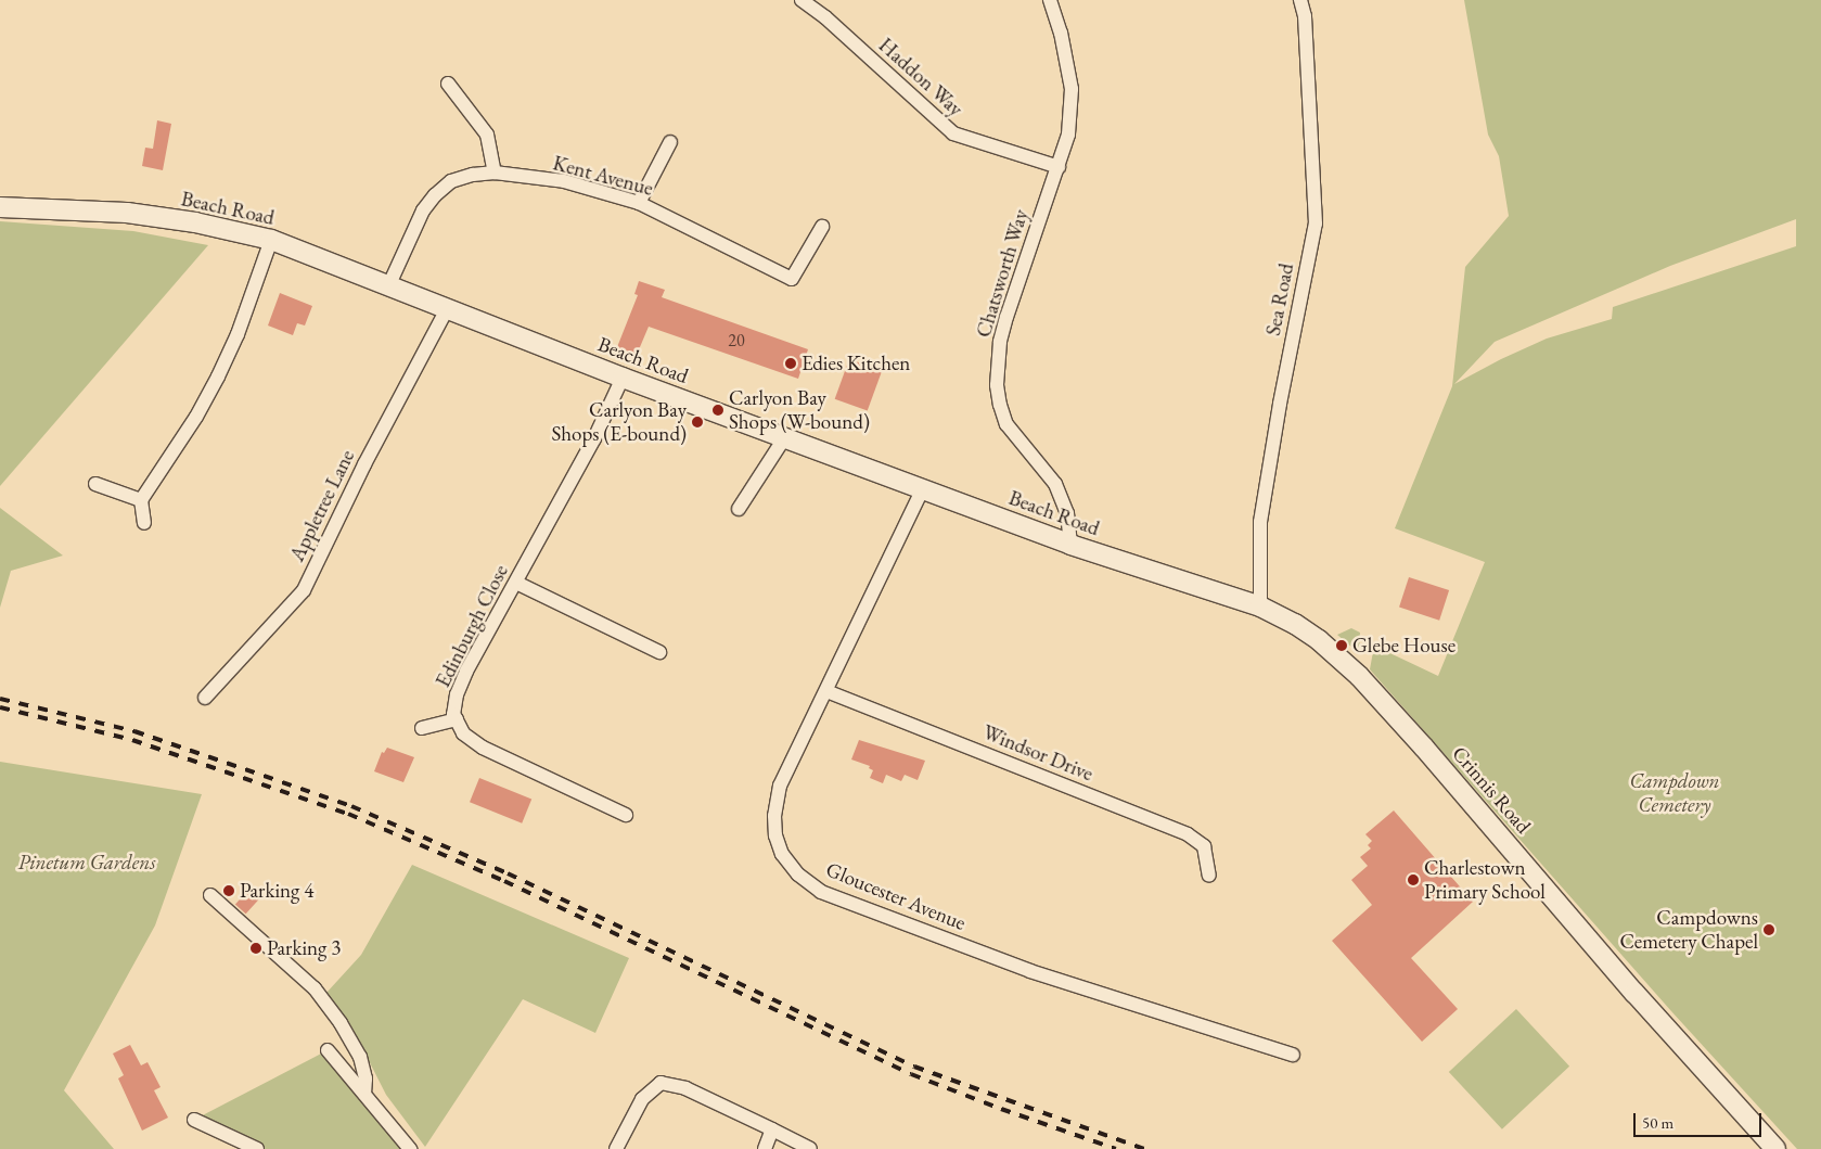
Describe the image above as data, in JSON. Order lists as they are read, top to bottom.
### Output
{
  "streets": {
    "street": [
      "Haddon Way",
      "Kent Avenue",
      "Beach Road",
      "Chatsworth Way",
      "Sea Road",
      "Appletree Lane",
      "Edinburgh Close",
      "Windsor Drive",
      "Crinnis Road",
      "Gloucester Avenue"
    ]
  },
  "crossings": [
    ["Haddon Way", "Chatsworth Way"],
    ["Kent Avenue", "Beach Road"],
    ["Beach Road", "Chatsworth Way"],
    ["Beach Road", "Sea Road"],
    ["Beach Road", "Appletree Lane"],
    ["Beach Road", "Edinburgh Close"],
    ["Beach Road", "Crinnis Road"],
    ["Beach Road", "Gloucester Avenue"],
    ["Sea Road", "Crinnis Road"],
    ["Windsor Drive", "Gloucester Avenue"]
  ],
  "parks": ["Campdown Cemetery", "Pinetum Gardens"],
  "places": [
    "Edies Kitchen",
    "Carlyon Bay Shops (W-bound)",
    "Carlyon Bay Shops (E-bound)",
    "Glebe House",
    "Charlestown Primary School",
    "Parking 4",
    "Campdowns Cemetery Chapel",
    "Parking 3"
  ],
  "house_numbers": ["20"],
  "scale_bar": "50 m"
}
